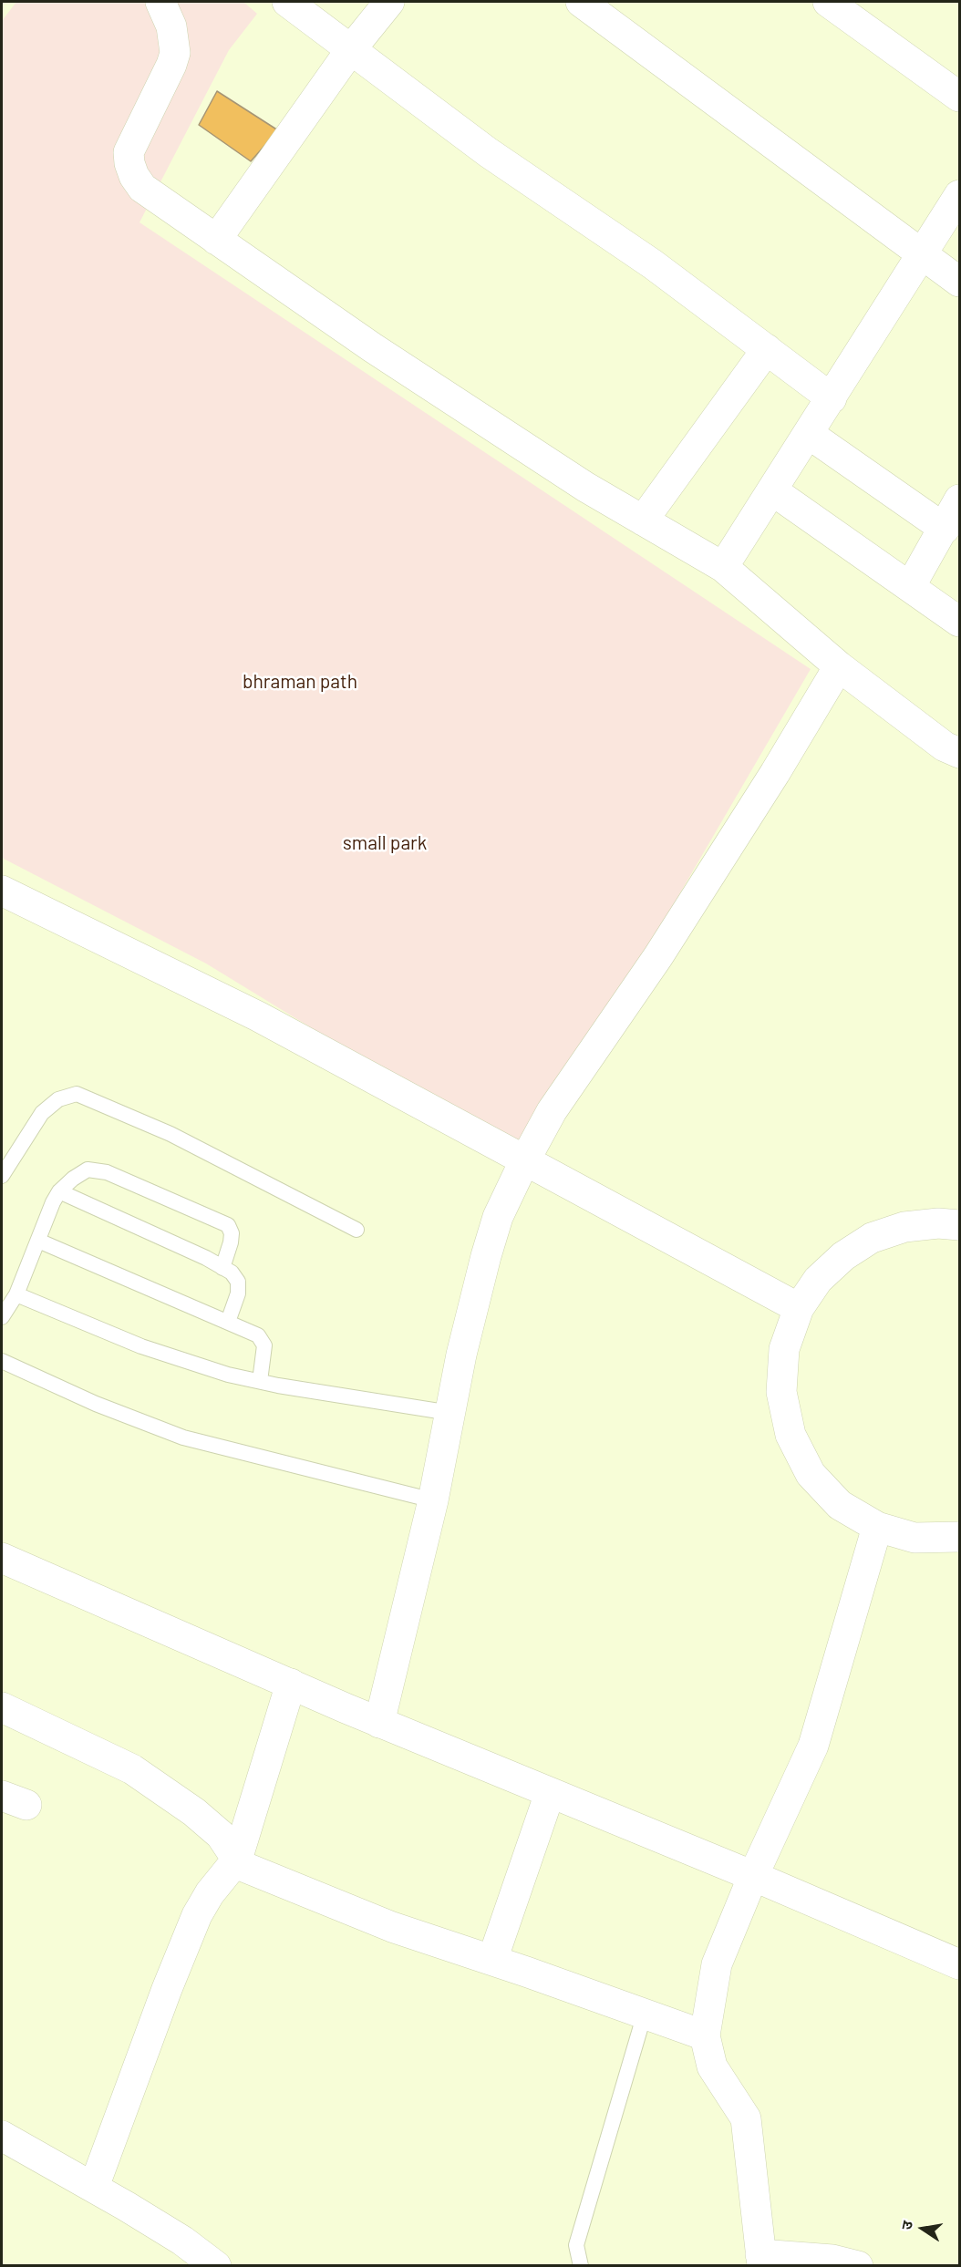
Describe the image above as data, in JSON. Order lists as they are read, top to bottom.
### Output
{
  "parks": ["bhraman path", "small park"],
  "north": "left"
}
